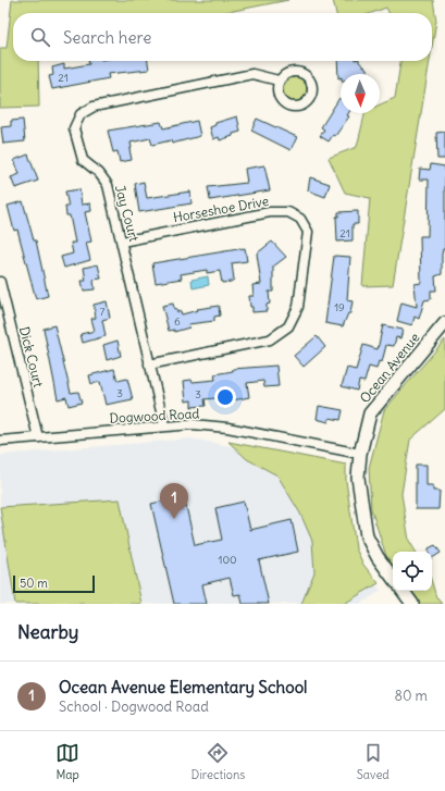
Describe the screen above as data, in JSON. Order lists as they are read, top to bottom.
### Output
{
  "streets": {
    "main road": ["Ocean Avenue"],
    "street": [
      "Horseshoe Drive",
      "Jay Court",
      "Dick Court",
      "Dogwood Road"
    ]
  },
  "crossings": [
    ["Horseshoe Drive", "Jay Court"],
    ["Jay Court", "Dogwood Road"],
    ["Dick Court", "Dogwood Road"],
    ["Ocean Avenue", "Dogwood Road"]
  ],
  "house_numbers": [
    "21",
    "21",
    "19",
    "7",
    "6",
    "3",
    "3",
    "100"
  ],
  "scale_bar": "50 m",
  "north": "bottom",
  "page": {
    "search": "Search here",
    "pins": "1",
    "scale": "50 m",
    "heading": "Nearby",
    "list": [
      {
        "mark": "1",
        "name": "Ocean Avenue Elementary School",
        "note": "School · Dogwood Road",
        "value": "80 m"
      }
    ],
    "nav": ["Map", "Directions", "Saved"]
  }
}
